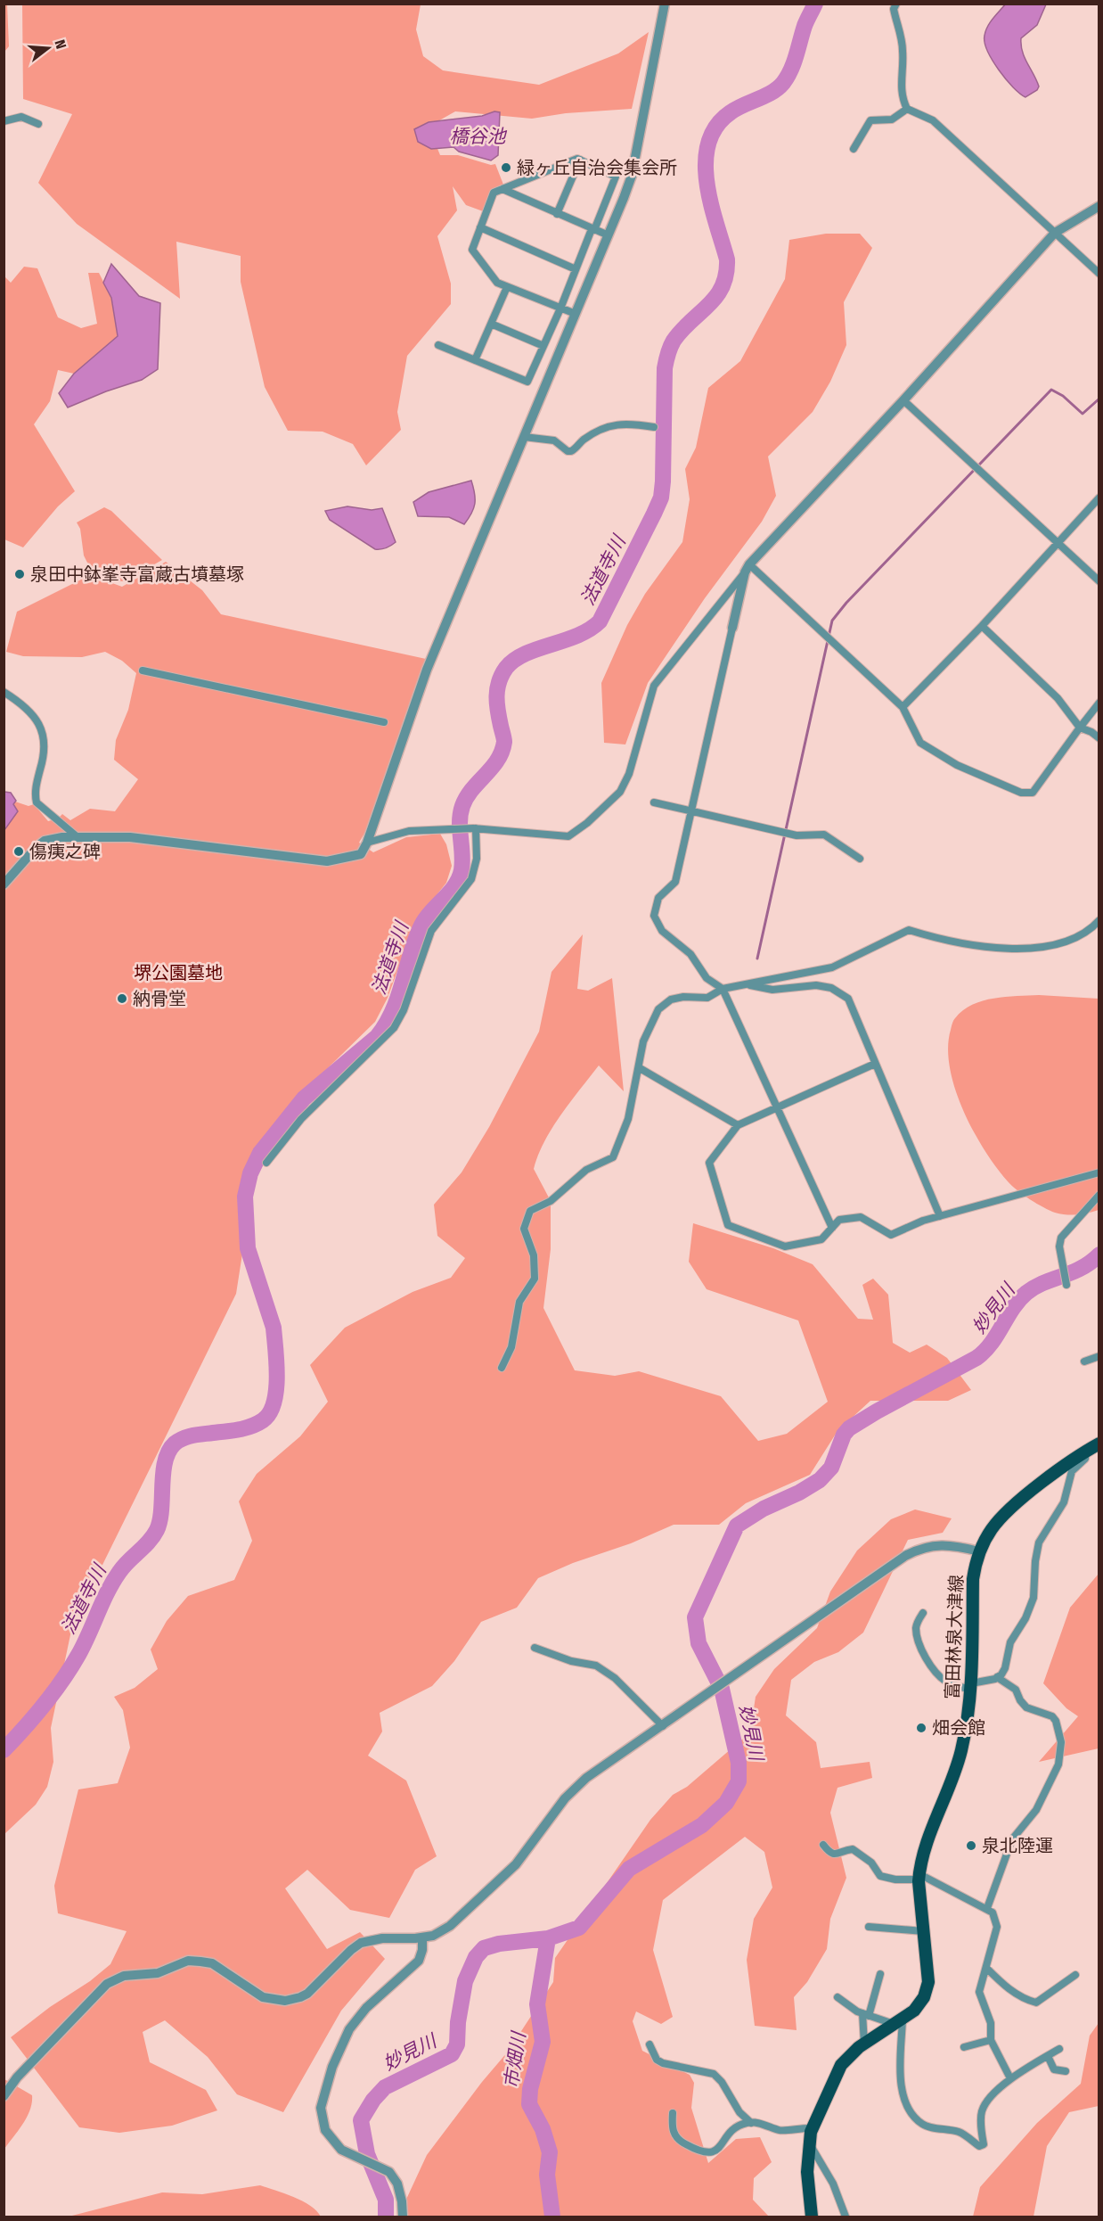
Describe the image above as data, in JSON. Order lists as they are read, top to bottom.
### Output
{
  "streets": {
    "main road": ["富田林泉大津線"]
  },
  "water": [
    "橋谷池",
    "法道寺川",
    "妙見川",
    "市畑川"
  ],
  "parks": ["堺公園墓地"],
  "places": [
    "緑ヶ丘自治会集会所",
    "泉田中鉢峯寺富蔵古墳墓塚",
    "傷痍之碑",
    "納骨堂",
    "畑会館",
    "泉北陸運"
  ],
  "north": "right"
}
